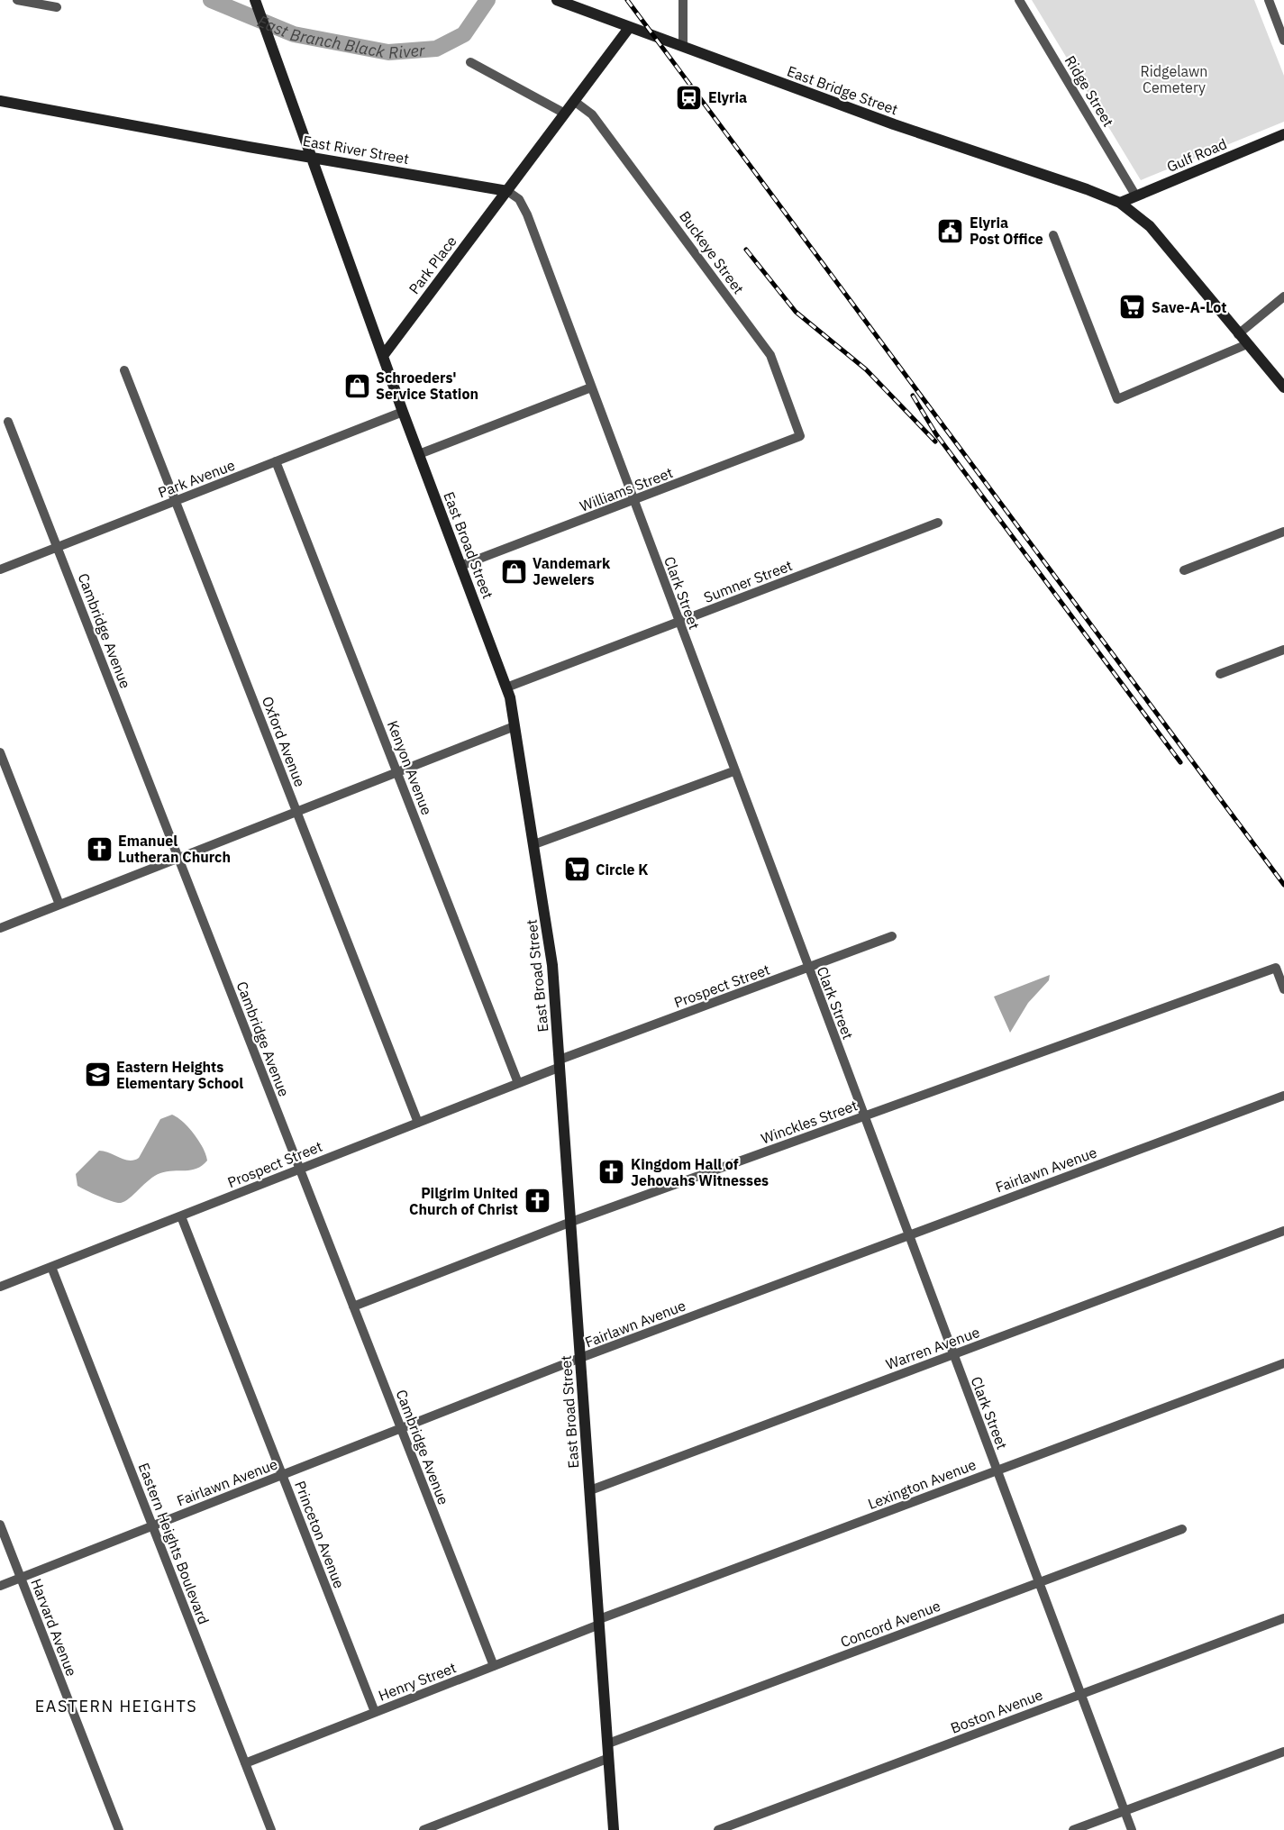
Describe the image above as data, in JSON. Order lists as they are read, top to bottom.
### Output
{
  "streets": {
    "street": [
      "East Bridge Street",
      "Ridge Street",
      "East River Street",
      "Gulf Road",
      "Buckeye Street",
      "Park Place",
      "Park Avenue",
      "Williams Street",
      "East Broad Street",
      "Sumner Street",
      "Clark Street",
      "Cambridge Avenue",
      "Oxford Avenue",
      "Kenyon Avenue",
      "Prospect Street",
      "Winckles Street",
      "Fairlawn Avenue",
      "Warren Avenue",
      "Lexington Avenue",
      "Princeton Avenue",
      "Eastern Heights Boulevard",
      "Concord Avenue",
      "Harvard Avenue",
      "Henry Street",
      "Boston Avenue"
    ]
  },
  "crossings": [
    ["East Bridge Street", "Gulf Road"],
    ["Ridge Street", "Gulf Road"],
    ["East River Street", "Park Place"],
    ["East River Street", "East Broad Street"],
    ["East River Street", "Clark Street"],
    ["Buckeye Street", "Williams Street"],
    ["Park Place", "East Broad Street"],
    ["Park Place", "Clark Street"],
    ["Park Avenue", "East Broad Street"],
    ["Park Avenue", "Cambridge Avenue"],
    ["Park Avenue", "Oxford Avenue"],
    ["Park Avenue", "Kenyon Avenue"],
    ["Williams Street", "East Broad Street"],
    ["Williams Street", "Clark Street"],
    ["East Broad Street", "Sumner Street"],
    ["East Broad Street", "Prospect Street"],
    ["East Broad Street", "Winckles Street"],
    ["East Broad Street", "Fairlawn Avenue"],
    ["East Broad Street", "Warren Avenue"],
    ["East Broad Street", "Lexington Avenue"],
    ["East Broad Street", "Concord Avenue"],
    ["East Broad Street", "Henry Street"],
    ["Sumner Street", "Clark Street"],
    ["Clark Street", "Prospect Street"],
    ["Clark Street", "Winckles Street"],
    ["Clark Street", "Fairlawn Avenue"],
    ["Clark Street", "Warren Avenue"],
    ["Clark Street", "Lexington Avenue"],
    ["Clark Street", "Concord Avenue"],
    ["Clark Street", "Boston Avenue"],
    ["Cambridge Avenue", "Prospect Street"],
    ["Cambridge Avenue", "Winckles Street"],
    ["Cambridge Avenue", "Fairlawn Avenue"],
    ["Cambridge Avenue", "Henry Street"],
    ["Oxford Avenue", "Prospect Street"],
    ["Kenyon Avenue", "Prospect Street"],
    ["Prospect Street", "Princeton Avenue"],
    ["Prospect Street", "Eastern Heights Boulevard"],
    ["Fairlawn Avenue", "Princeton Avenue"],
    ["Fairlawn Avenue", "Eastern Heights Boulevard"],
    ["Fairlawn Avenue", "Harvard Avenue"],
    ["Lexington Avenue", "Henry Street"],
    ["Princeton Avenue", "Henry Street"],
    ["Eastern Heights Boulevard", "Henry Street"]
  ],
  "districts": ["EASTERN HEIGHTS"],
  "water": ["East Branch Black River"],
  "parks": ["Ridgelawn Cemetery"],
  "places": {
    "station": ["Elyria"],
    "public building": ["Elyria Post Office"],
    "supermarket": ["Save-A-Lot", "Circle K"],
    "shop": ["Schroeders' Service Station", "Vandemark Jewelers"],
    "church": ["Emanuel Lutheran Church", "Kingdom Hall of Jehovahs Witnesses", "Pilgrim United Church of Christ"],
    "school or university": ["Eastern Heights Elementary School"]
  }
}
